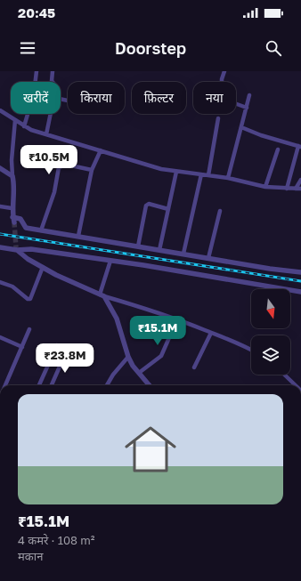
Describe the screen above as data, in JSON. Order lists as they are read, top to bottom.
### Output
{
  "north": "bottom",
  "page": {
    "status": "20:45",
    "header": "Doorstep",
    "chip": [
      "खरीदें",
      "किराया",
      "फ़िल्टर",
      "नया"
    ],
    "price": ["₹10.5M", "₹15.1M", "₹23.8M"],
    "list": [
      {
        "name": "₹15.1M",
        "note": "4 कमरे · 108 m² · मकान"
      }
    ]
  }
}
